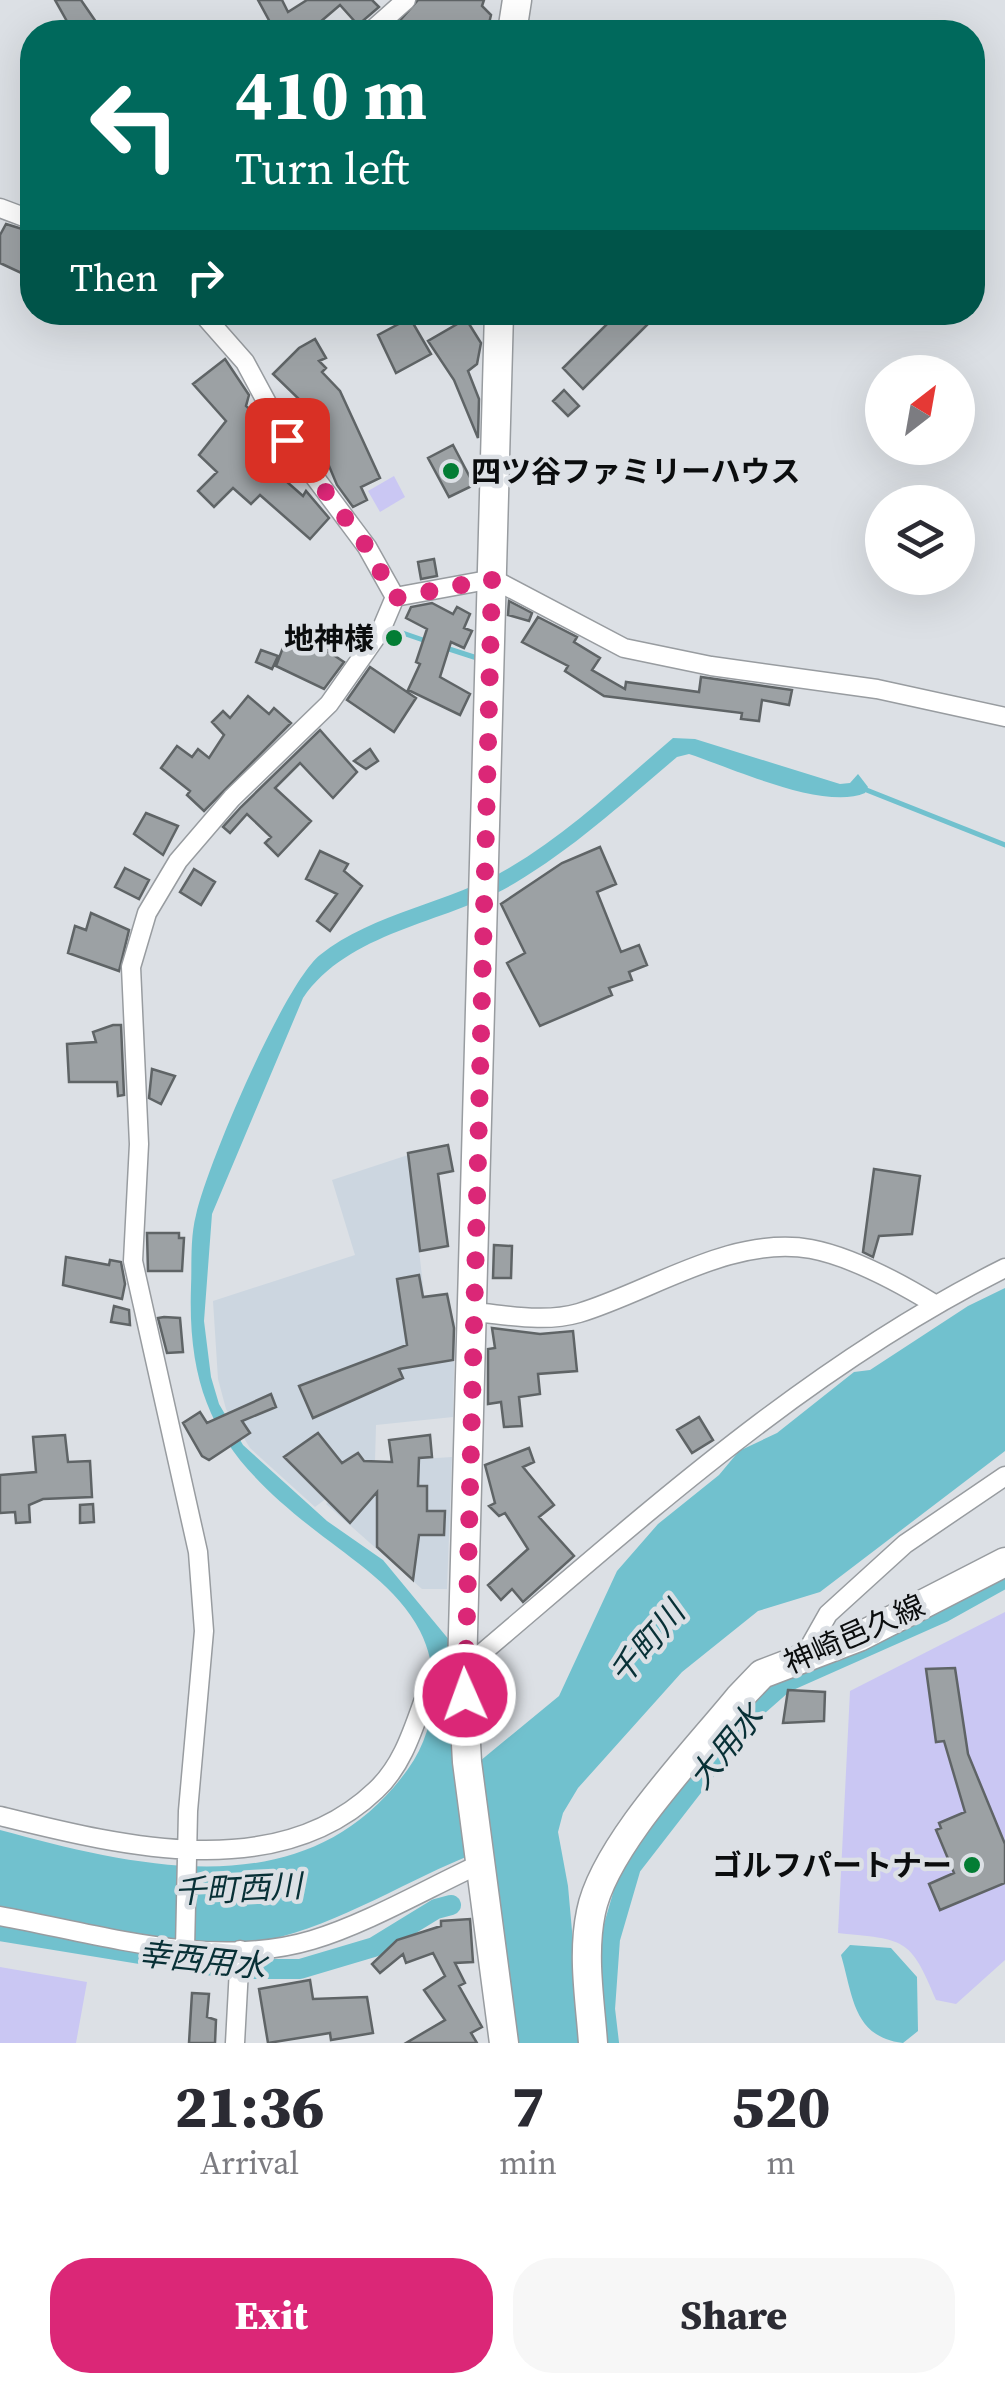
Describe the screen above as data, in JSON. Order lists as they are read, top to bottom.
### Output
{
  "streets": {
    "street": ["神崎邑久線"]
  },
  "water": [
    "千町川",
    "大用水",
    "千町西川",
    "幸西用水"
  ],
  "places": ["四ツ谷ファミリーハウス", "地神様", "ゴルフパートナー"],
  "north": "top right",
  "page": {
    "turn": ["410 m", "Turn left"],
    "then": "Then",
    "eta": [
      "21:36",
      "Arrival",
      "7",
      "min",
      "520",
      "m"
    ],
    "buttons": ["Exit", "Share"]
  }
}
